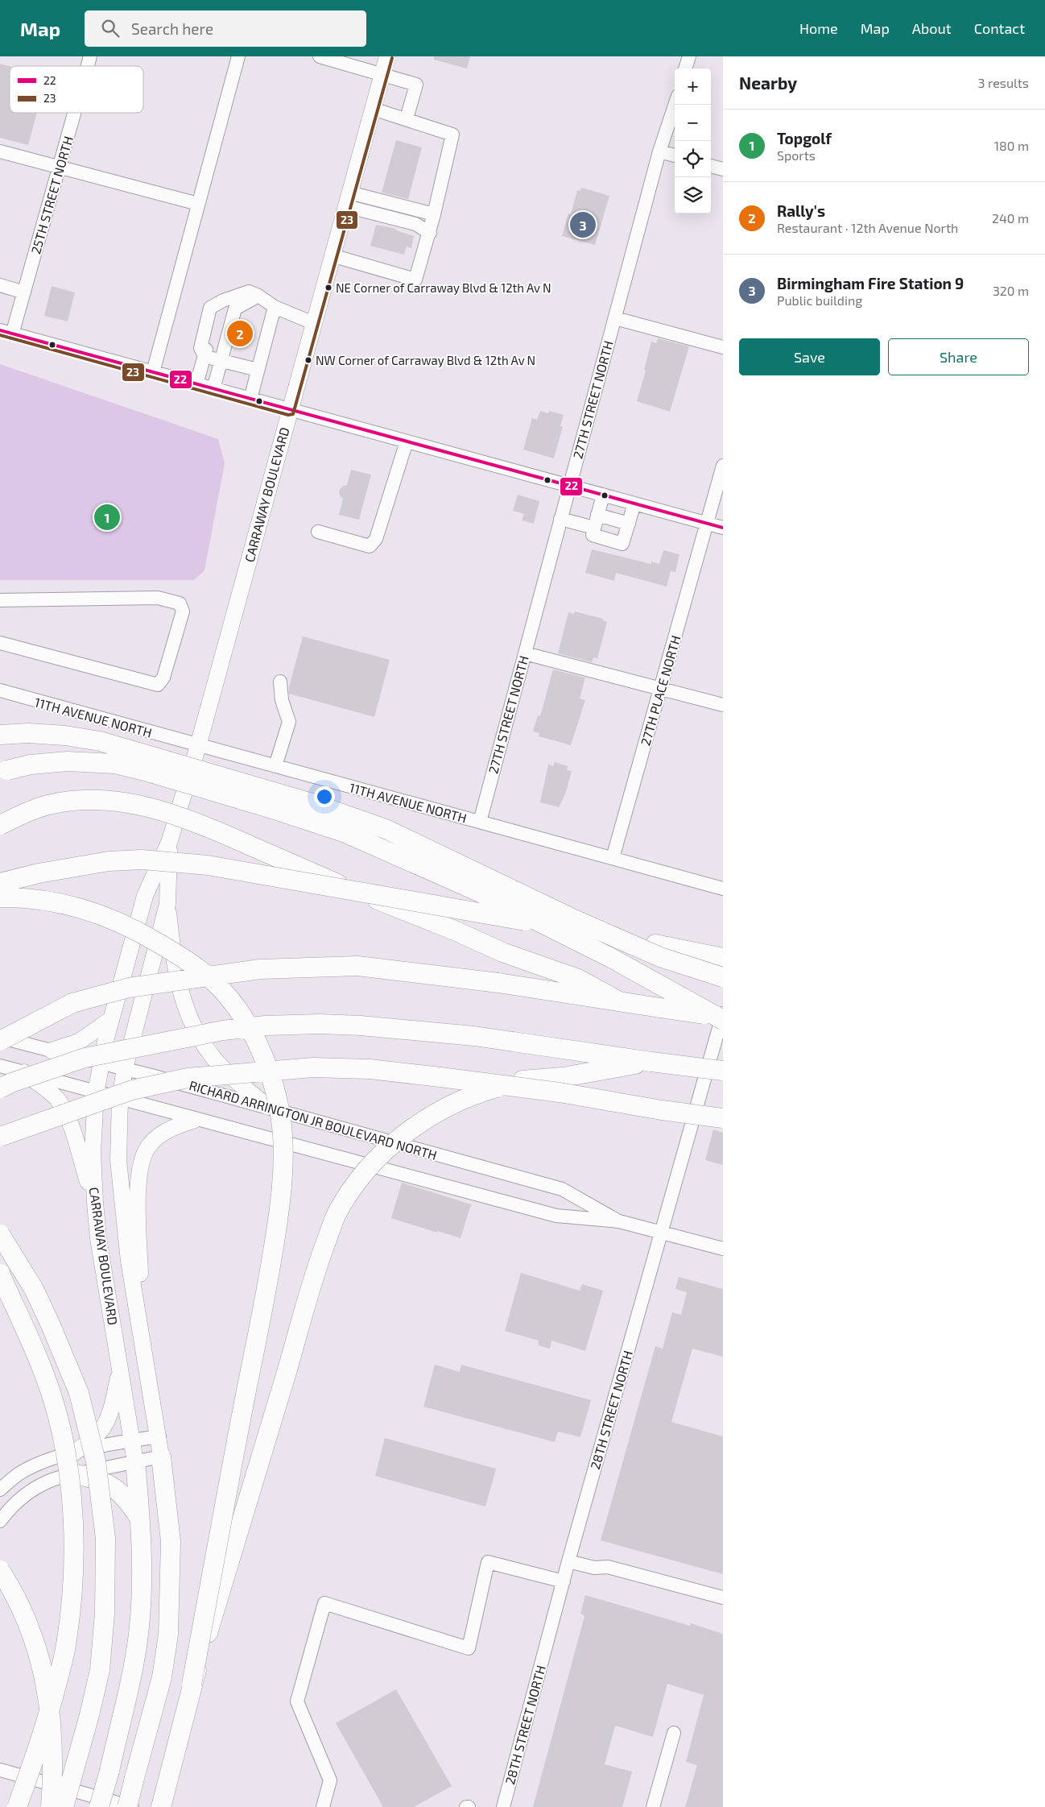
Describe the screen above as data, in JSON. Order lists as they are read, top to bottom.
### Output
{
  "streets": {
    "main road": ["CARRAWAY BOULEVARD"],
    "street": [
      "25TH STREET NORTH",
      "27TH STREET NORTH",
      "27TH PLACE NORTH",
      "11TH AVENUE NORTH",
      "RICHARD ARRINGTON JR BOULEVARD NORTH",
      "28TH STREET NORTH"
    ]
  },
  "crossings": [
    ["27TH STREET NORTH", "11TH AVENUE NORTH"],
    ["CARRAWAY BOULEVARD", "11TH AVENUE NORTH"],
    ["CARRAWAY BOULEVARD", "RICHARD ARRINGTON JR BOULEVARD NORTH"],
    ["27TH PLACE NORTH", "11TH AVENUE NORTH"],
    ["RICHARD ARRINGTON JR BOULEVARD NORTH", "28TH STREET NORTH"]
  ],
  "places": ["NE Corner of Carraway Blvd & 12th Av N", "NW Corner of Carraway Blvd & 12th Av N"],
  "lines": ["transit line 23", "transit line 22"],
  "legend": ["22", "23"],
  "page": {
    "header": "Map",
    "search": "Search here",
    "nav": [
      "Home",
      "Map",
      "About",
      "Contact"
    ],
    "heading": ["Nearby", "3 results"],
    "map_buttons": ["+", "−"],
    "list": [
      {
        "mark": "1",
        "name": "Topgolf",
        "note": "Sports",
        "value": "180 m"
      },
      {
        "mark": "2",
        "name": "Rally's",
        "note": "Restaurant · 12th Avenue North",
        "value": "240 m"
      },
      {
        "mark": "3",
        "name": "Birmingham Fire Station 9",
        "note": "Public building",
        "value": "320 m"
      }
    ],
    "pins": ["3", "2", "1"],
    "buttons": ["Save", "Share"]
  }
}
